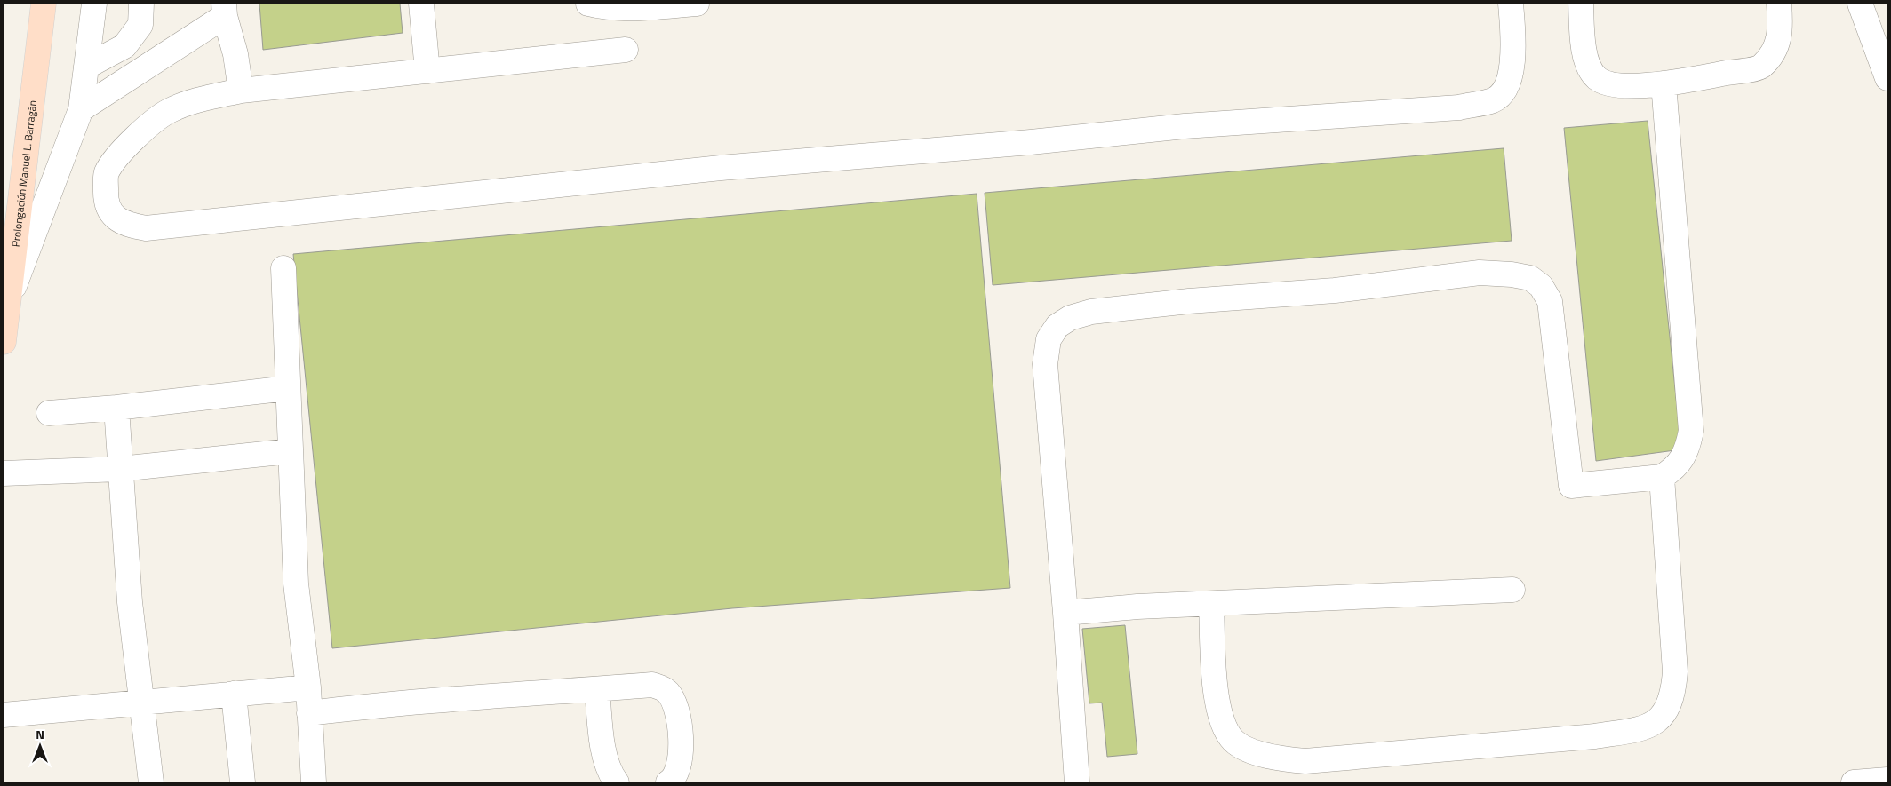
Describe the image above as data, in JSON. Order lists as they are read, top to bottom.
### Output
{
  "streets": {
    "main road": ["Prolongación Manuel L. Barragán"]
  },
  "north": "top"
}
